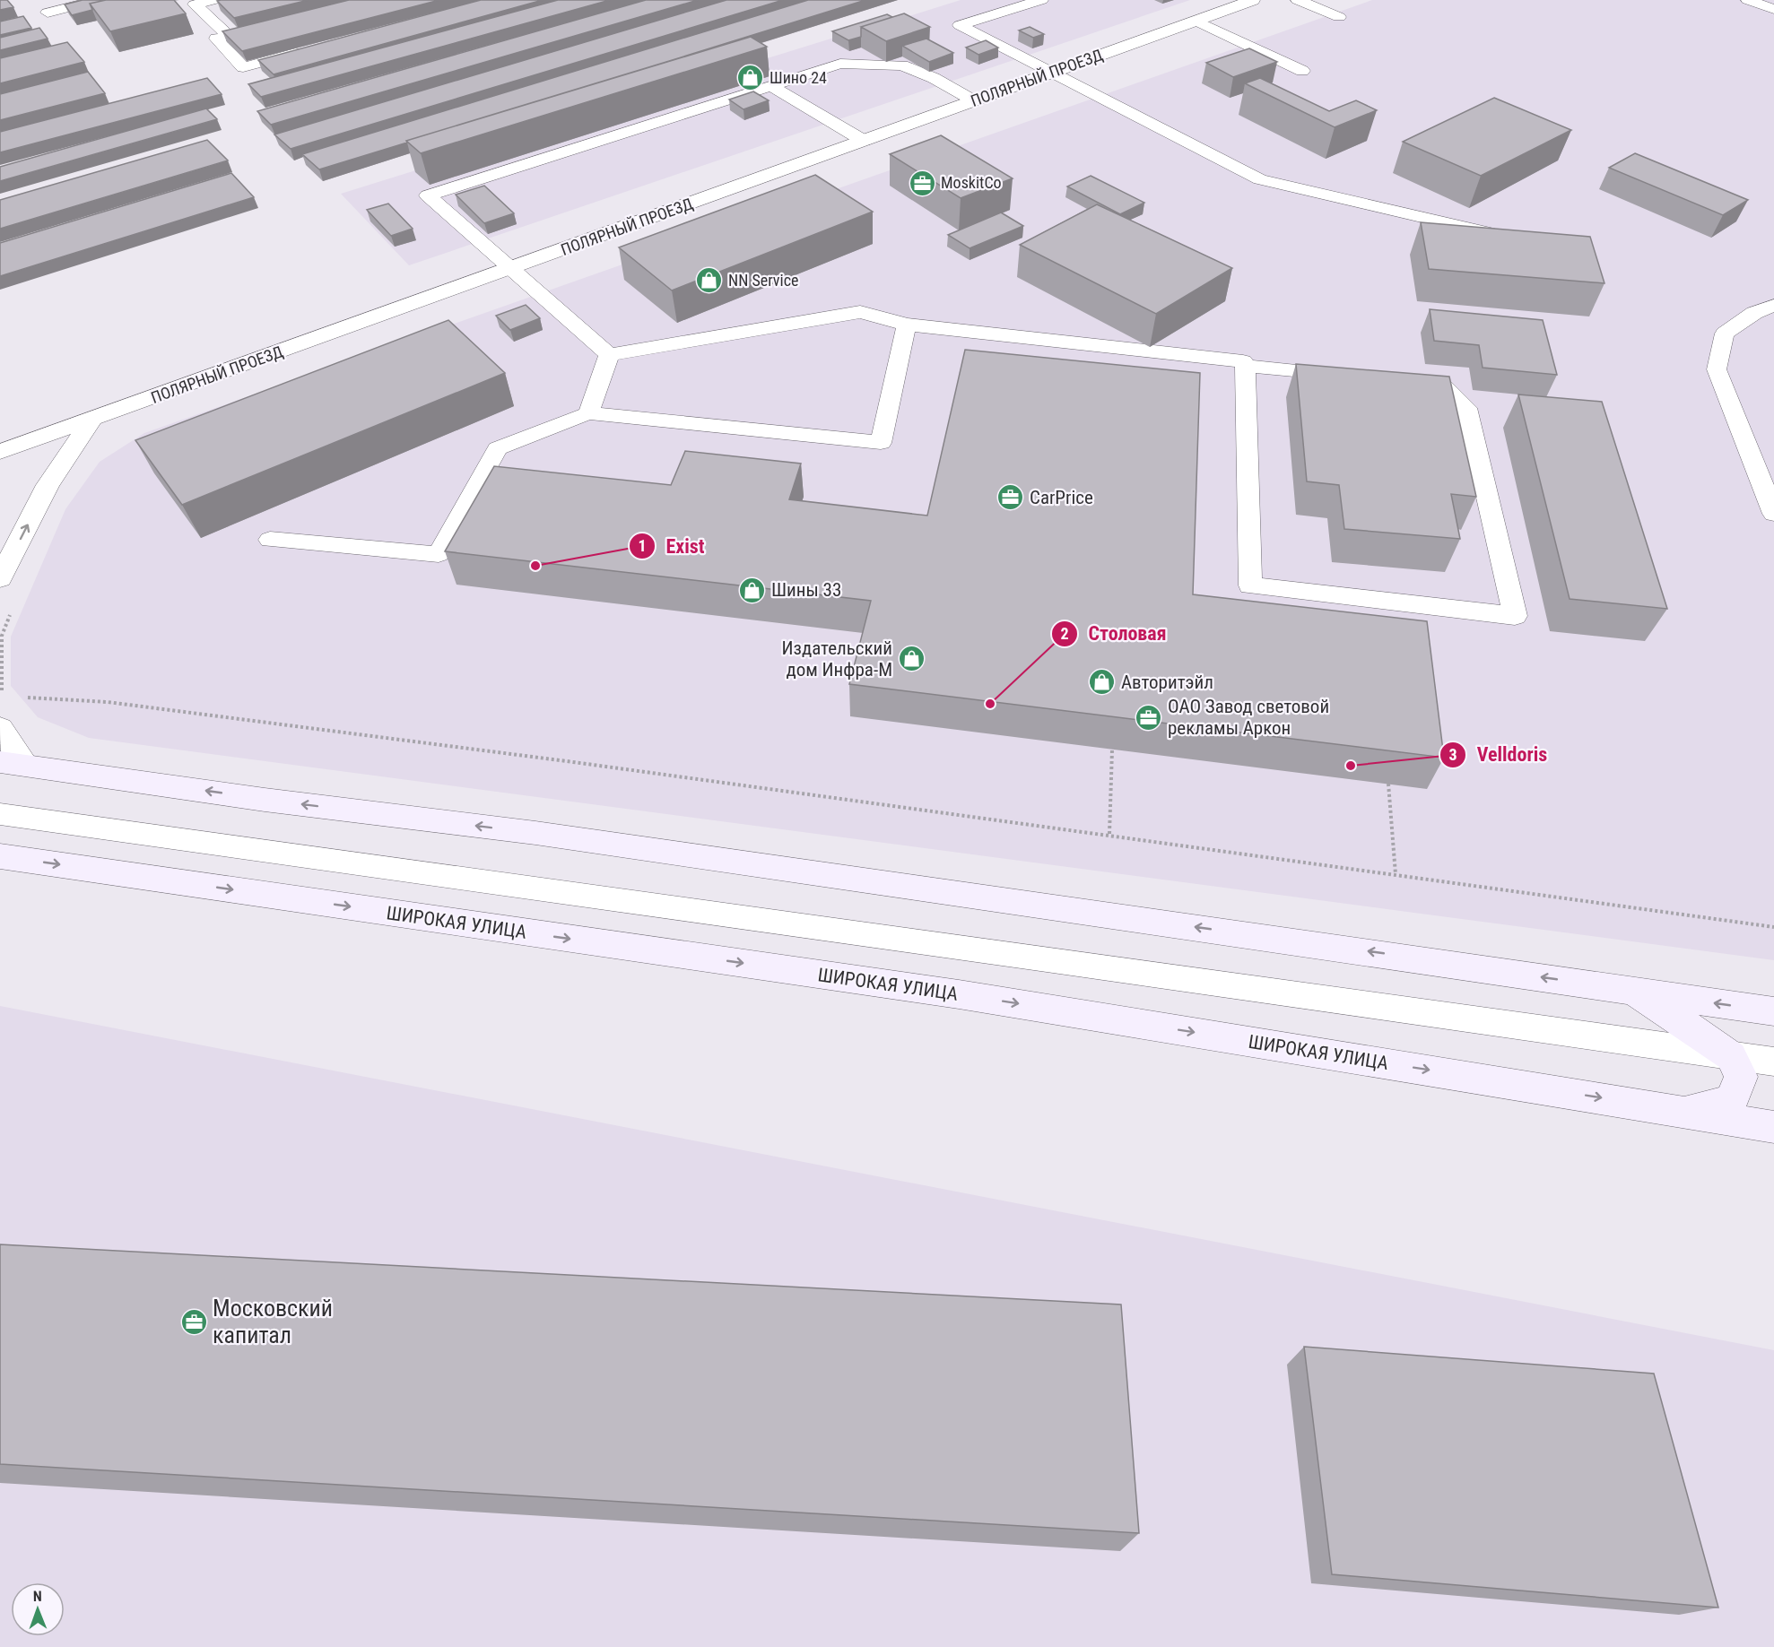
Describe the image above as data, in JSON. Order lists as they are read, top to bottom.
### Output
{
  "streets": {
    "main road": ["ШИРОКАЯ УЛИЦА"],
    "street": ["ПОЛЯРНЫЙ ПРОЕЗД"]
  },
  "places": {
    "shop": [
      "Шино 24",
      "NN Service",
      "Шины 33",
      "Издательский дом Инфра-М",
      "Авторитэйл"
    ],
    "office": [
      "MoskitCo",
      "CarPrice",
      "ОАО Завод световой рекламы Аркон",
      "Московский капитал"
    ],
    "other": ["Exist", "Столовая", "Velldoris"]
  },
  "north": "top"
}
